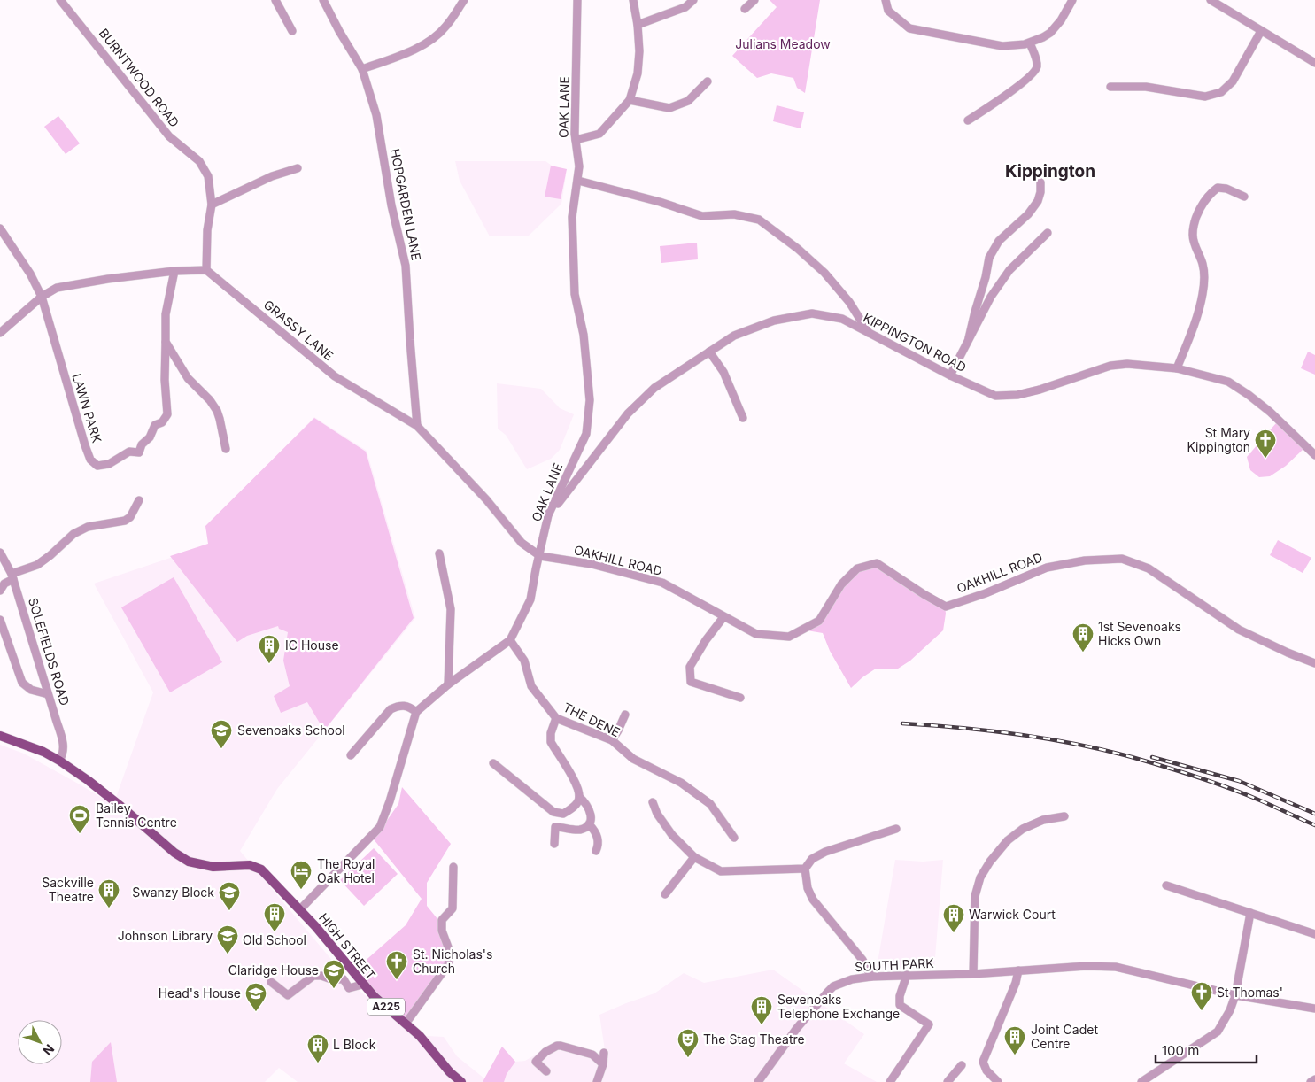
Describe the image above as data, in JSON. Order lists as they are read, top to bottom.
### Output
{
  "streets": {
    "main road": ["HIGH STREET", "A225"],
    "street": [
      "BURNTWOOD ROAD",
      "OAK LANE",
      "HOPGARDEN LANE",
      "GRASSY LANE",
      "KIPPINGTON ROAD",
      "LAWN PARK",
      "OAKHILL ROAD",
      "SOLEFIELDS ROAD",
      "THE DENE",
      "SOUTH PARK"
    ]
  },
  "crossings": [
    ["BURNTWOOD ROAD", "GRASSY LANE"],
    ["OAK LANE", "GRASSY LANE"],
    ["OAK LANE", "KIPPINGTON ROAD"],
    ["OAK LANE", "OAKHILL ROAD"],
    ["OAK LANE", "THE DENE"],
    ["HOPGARDEN LANE", "GRASSY LANE"],
    ["GRASSY LANE", "OAKHILL ROAD"],
    ["SOLEFIELDS ROAD", "HIGH STREET"],
    ["SOLEFIELDS ROAD", "A225"],
    ["HIGH STREET", "A225"]
  ],
  "districts": ["Kippington"],
  "parks": ["Julians Meadow"],
  "places": {
    "church": ["St Mary Kippington", "St. Nicholas's Church", "St Thomas'"],
    "building": [
      "1st Sevenoaks Hicks Own",
      "IC House",
      "Sackville Theatre",
      "Old School",
      "Warwick Court",
      "Sevenoaks Telephone Exchange",
      "Joint Cadet Centre",
      "L Block"
    ],
    "school or university": [
      "Sevenoaks School",
      "Swanzy Block",
      "Johnson Library",
      "Claridge House",
      "Head's House"
    ],
    "sports": ["Bailey Tennis Centre"],
    "hotel": ["The Royal Oak Hotel"],
    "theatre": ["The Stag Theatre"]
  },
  "scale_bar": "100 m",
  "north": "bottom right"
}
